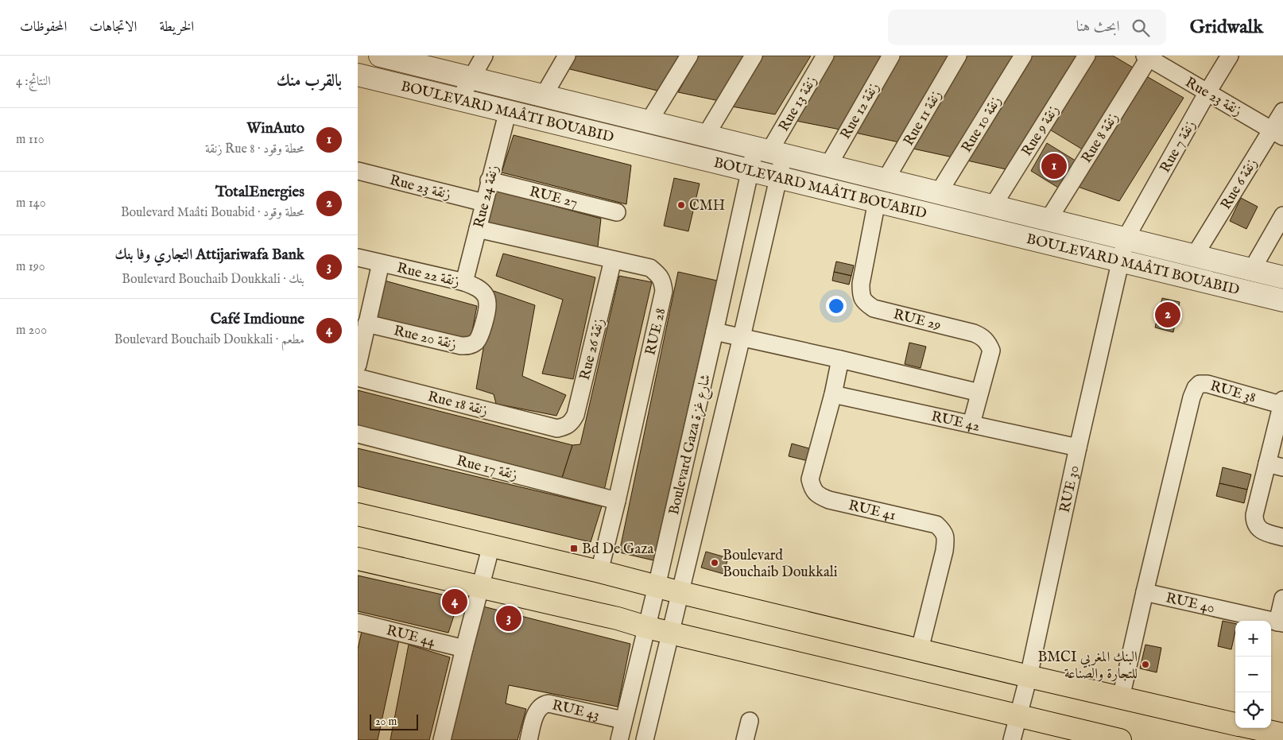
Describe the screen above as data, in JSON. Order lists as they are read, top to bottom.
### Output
{
  "streets": {
    "street": [
      "Rue 23 زنقة",
      "Rue 13 زنقة",
      "BOULEVARD MAÂTI BOUABID",
      "Rue 12 زنقة",
      "Rue 11 زنقة",
      "Rue 10 زنقة",
      "Rue 9 زنقة",
      "Rue 8 زنقة",
      "Rue 7 زنقة",
      "Rue 6 زنقة",
      "Rue 24 زنقة",
      "RUE 27",
      "Rue 22 زنقة",
      "RUE 29",
      "RUE 28",
      "Rue 20 زنقة",
      "Rue 26 زنقة",
      "RUE 38",
      "Rue 18 زنقة",
      "RUE 42",
      "Boulevard Gaza شارع غزة",
      "Rue 17 زنقة",
      "RUE 30",
      "RUE 41",
      "RUE 40",
      "RUE 44",
      "RUE 43"
    ]
  },
  "crossings": [
    ["Rue 23 زنقة", "Rue 8 زنقة"],
    ["Rue 23 زنقة", "Rue 7 زنقة"],
    ["Rue 23 زنقة", "Rue 6 زنقة"],
    ["Rue 23 زنقة", "Rue 24 زنقة"],
    ["Rue 13 زنقة", "BOULEVARD MAÂTI BOUABID"],
    ["Rue 13 زنقة", "Boulevard Gaza شارع غزة"],
    ["BOULEVARD MAÂTI BOUABID", "Rue 12 زنقة"],
    ["BOULEVARD MAÂTI BOUABID", "Rue 11 زنقة"],
    ["BOULEVARD MAÂTI BOUABID", "Rue 10 زنقة"],
    ["BOULEVARD MAÂTI BOUABID", "Rue 9 زنقة"],
    ["BOULEVARD MAÂTI BOUABID", "Rue 8 زنقة"],
    ["BOULEVARD MAÂTI BOUABID", "Rue 7 زنقة"],
    ["BOULEVARD MAÂTI BOUABID", "Rue 6 زنقة"],
    ["BOULEVARD MAÂTI BOUABID", "Rue 24 زنقة"],
    ["BOULEVARD MAÂTI BOUABID", "RUE 29"],
    ["BOULEVARD MAÂTI BOUABID", "Boulevard Gaza شارع غزة"],
    ["BOULEVARD MAÂTI BOUABID", "RUE 30"],
    ["Rue 7 زنقة", "RUE 30"],
    ["Rue 24 زنقة", "RUE 27"],
    ["Rue 24 زنقة", "Rue 22 زنقة"],
    ["Rue 24 زنقة", "RUE 28"],
    ["Rue 22 زنقة", "Rue 20 زنقة"],
    ["RUE 29", "RUE 42"],
    ["RUE 28", "Rue 26 زنقة"],
    ["RUE 28", "Rue 17 زنقة"],
    ["Rue 26 زنقة", "Rue 18 زنقة"],
    ["RUE 38", "RUE 40"],
    ["RUE 42", "RUE 30"],
    ["RUE 42", "RUE 41"],
    ["Boulevard Gaza شارع غزة", "RUE 43"]
  ],
  "places": {
    "other": ["CMH", "Boulevard Bouchaib Doukkali", "BMCI البنك المغربي للتجارة والصناعة"],
    "transit": ["Bd De Gaza"]
  },
  "scale_bar": "20 m",
  "page": {
    "header": "Gridwalk",
    "search": "ابحث هنا",
    "nav": ["الخريطة", "الاتجاهات", "المحفوظات"],
    "heading": ["بالقرب منك", "النتائج: 4"],
    "list": [
      {
        "mark": "1",
        "name": "WinAuto",
        "note": "محطة وقود · Rue 8 زنقة",
        "value": "110 m"
      },
      {
        "mark": "2",
        "name": "TotalEnergies",
        "note": "محطة وقود · Boulevard Maâti Bouabid",
        "value": "140 m"
      },
      {
        "mark": "3",
        "name": "Attijariwafa Bank التجاري وفا بنك",
        "note": "بنك · Boulevard Bouchaib Doukkali",
        "value": "190 m"
      },
      {
        "mark": "4",
        "name": "Café Imdioune",
        "note": "مطعم · Boulevard Bouchaib Doukkali",
        "value": "200 m"
      }
    ],
    "pins": [
      "1",
      "2",
      "4",
      "3"
    ],
    "map_buttons": ["+", "−"],
    "scale": "20 m"
  }
}
